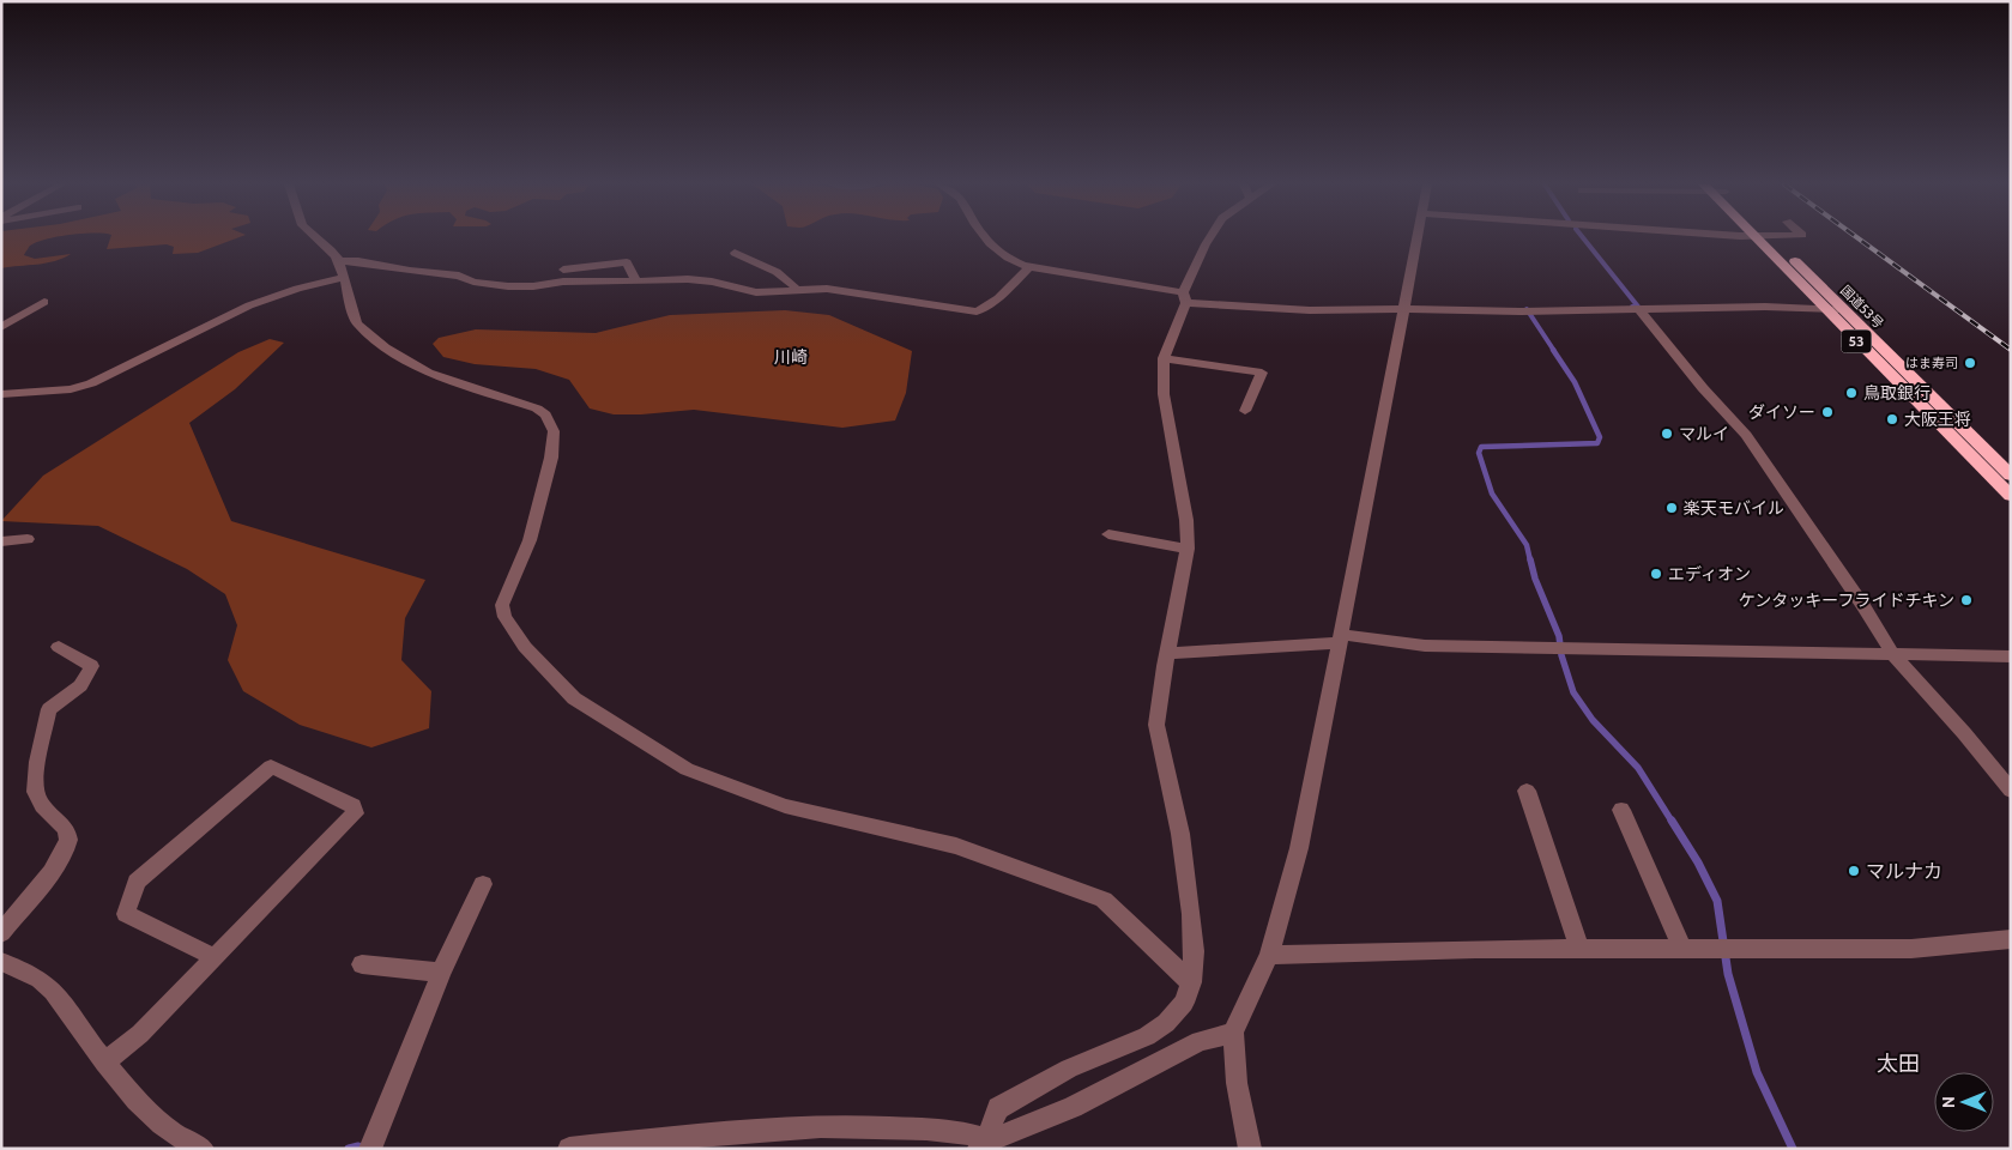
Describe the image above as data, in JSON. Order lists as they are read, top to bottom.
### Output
{
  "streets": {
    "highway": ["国道53号", "53"]
  },
  "districts": ["川崎", "太田"],
  "places": [
    "はま寿司",
    "鳥取銀行",
    "ダイソー",
    "大阪王将",
    "マルイ",
    "楽天モバイル",
    "エディオン",
    "ケンタッキーフライドチキン",
    "マルナカ"
  ],
  "north": "left"
}
